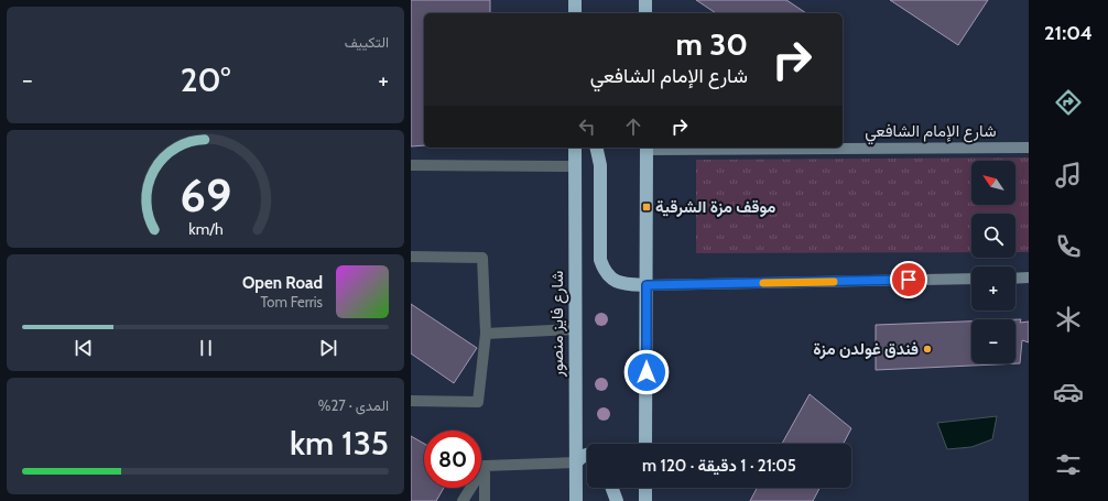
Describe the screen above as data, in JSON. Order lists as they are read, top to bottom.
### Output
{
  "streets": {
    "highway": ["شارع فايز منصور"],
    "street": ["شارع الإمام الشافعي"]
  },
  "places": {
    "transit": ["موقف مزة الشرقية"],
    "other": ["فندق غولدن مزة"]
  },
  "north": "top left",
  "page": {
    "tabs": "21:04",
    "tile": [
      "التكييف",
      ["المدى · 27%", "135 km"]
    ],
    "turn": ["30 m", "شارع الإمام الشافعي"],
    "heat": ["−", "20°", "+"],
    "map_buttons": ["+", "−"],
    "song": ["Open Road", "Tom Ferris"],
    "limit": "80",
    "trip": "21:05 · 1 دقيقة · 120 m",
    "gauge": ["69", "km/h"]
  }
}
